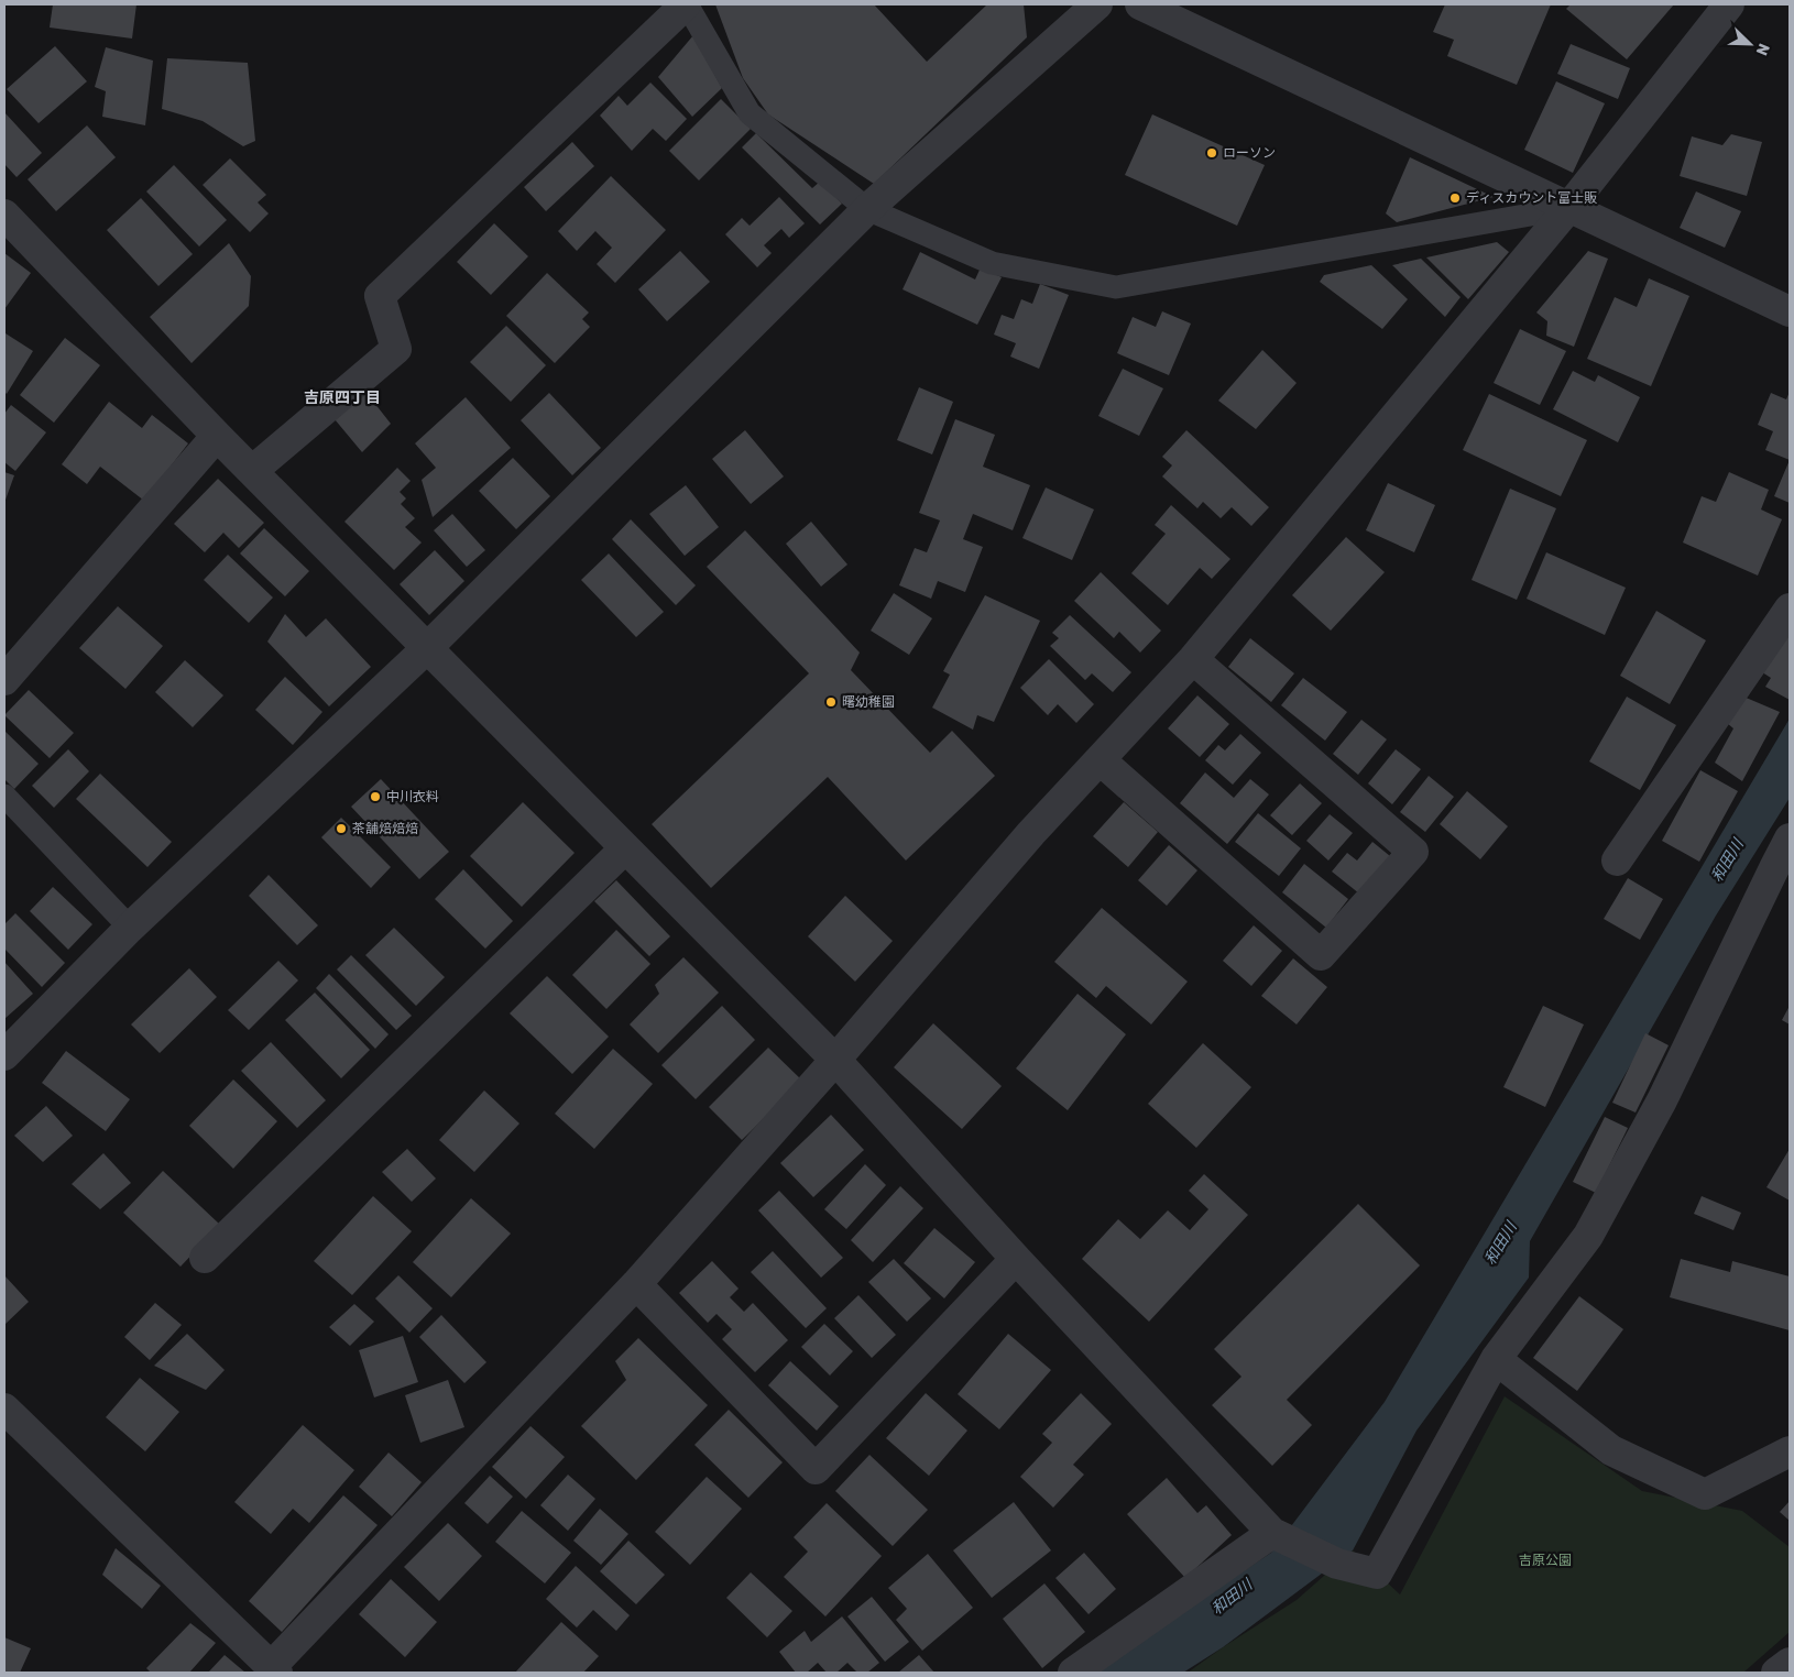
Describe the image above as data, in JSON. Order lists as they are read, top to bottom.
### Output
{
  "districts": ["吉原四丁目"],
  "water": ["和田川"],
  "parks": ["吉原公園"],
  "places": [
    "ローソン",
    "ディスカウント富士販",
    "曙幼稚園",
    "中川衣料",
    "茶舗焙焙焙"
  ],
  "north": "bottom right"
}
